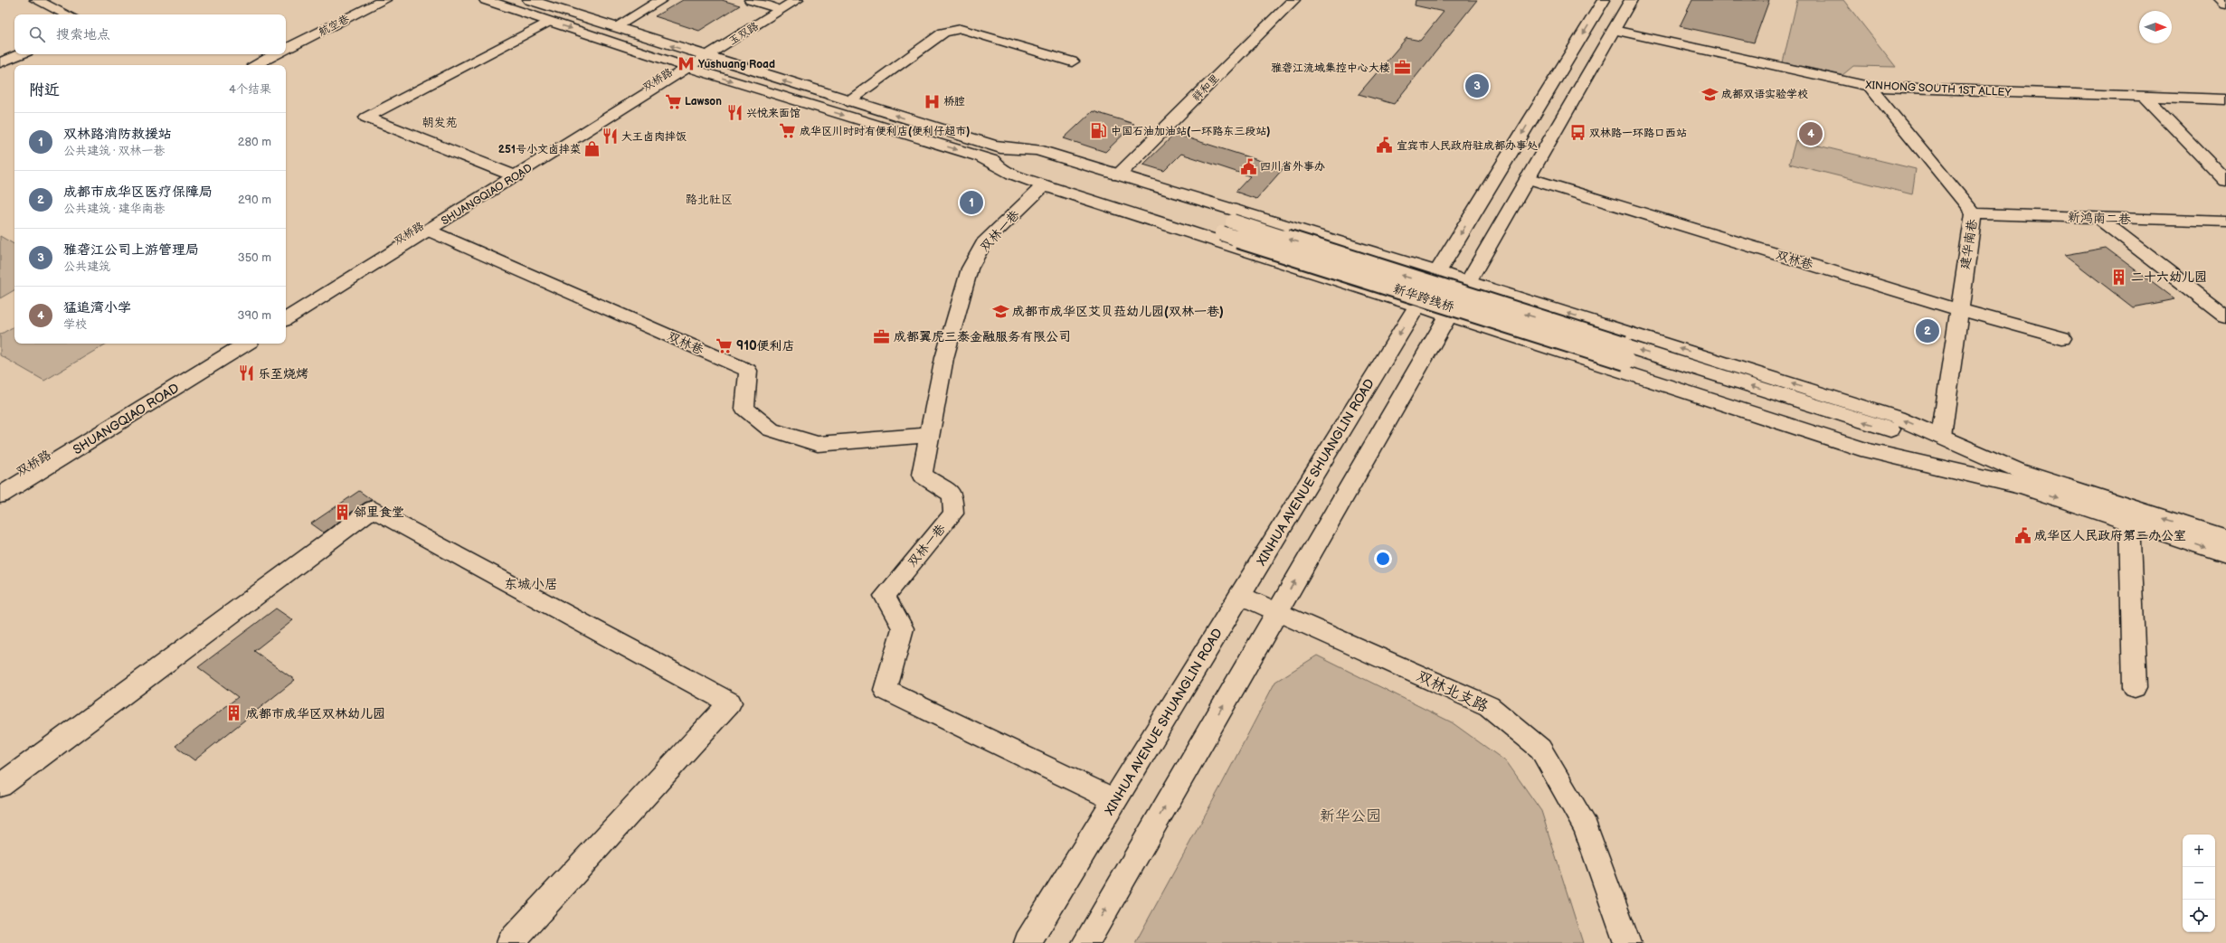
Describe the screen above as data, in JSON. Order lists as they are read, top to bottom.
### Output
{
  "streets": {
    "main road": [
      "航空巷",
      "玉双路",
      "双桥路",
      "祥和里",
      "XINHONG SOUTH 1ST ALLEY",
      "SHUANGQIAO ROAD",
      "新鸿南二巷",
      "双林一巷",
      "建华南巷",
      "双林巷",
      "新华跨线桥",
      "XINHUA AVENUE SHUANGLIN ROAD",
      "双林北支路"
    ]
  },
  "crossings": [
    ["玉双路", "SHUANGQIAO ROAD"],
    ["双桥路", "SHUANGQIAO ROAD"],
    ["XINHONG SOUTH 1ST ALLEY", "建华南巷"],
    ["SHUANGQIAO ROAD", "双林巷"],
    ["新鸿南二巷", "建华南巷"],
    ["双林一巷", "双林巷"],
    ["双林一巷", "XINHUA AVENUE SHUANGLIN ROAD"],
    ["建华南巷", "双林巷"],
    ["XINHUA AVENUE SHUANGLIN ROAD", "双林北支路"]
  ],
  "districts": ["朝发苑", "路北社区", "东城小居"],
  "parks": ["新华公园"],
  "places": {
    "metro station": ["Yushuang Road"],
    "office": ["雅砻江流域集控中心大楼", "成都翼虎三泰金融服务有限公司"],
    "school or university": ["成都双语实验学校", "成都市成华区艾贝菈幼儿园(双林一巷)"],
    "supermarket": ["Lawson", "成华区川时时有便利店(便利仔超市)", "910便利店"],
    "hospital": ["桥腔"],
    "restaurant": ["兴悦来面馆", "大王卤肉拌饭", "乐至烧烤"],
    "fuel station": ["中国石油加油站(一环路东三段站)"],
    "bus stop": ["双林路一环路口西站"],
    "public building": ["宜宾市人民政府驻成都办事处", "四川省外事办", "成华区人民政府第二办公室"],
    "shop": ["251号小文卤拌菜"],
    "building": ["二十六幼儿园", "邻里食堂", "成都市成华区双林幼儿园"]
  },
  "north": "right",
  "page": {
    "search": "搜索地点",
    "heading": ["附近", "4个结果"],
    "pins": [
      "3",
      "4",
      "1",
      "2"
    ],
    "list": [
      {
        "mark": "1",
        "name": "双林路消防救援站",
        "note": "公共建筑 · 双林一巷",
        "value": "280 m"
      },
      {
        "mark": "2",
        "name": "成都市成华区医疗保障局",
        "note": "公共建筑 · 建华南巷",
        "value": "290 m"
      },
      {
        "mark": "3",
        "name": "雅砻江公司上游管理局",
        "note": "公共建筑",
        "value": "350 m"
      },
      {
        "mark": "4",
        "name": "猛追湾小学",
        "note": "学校",
        "value": "390 m"
      }
    ],
    "map_buttons": ["+", "−"]
  }
}
